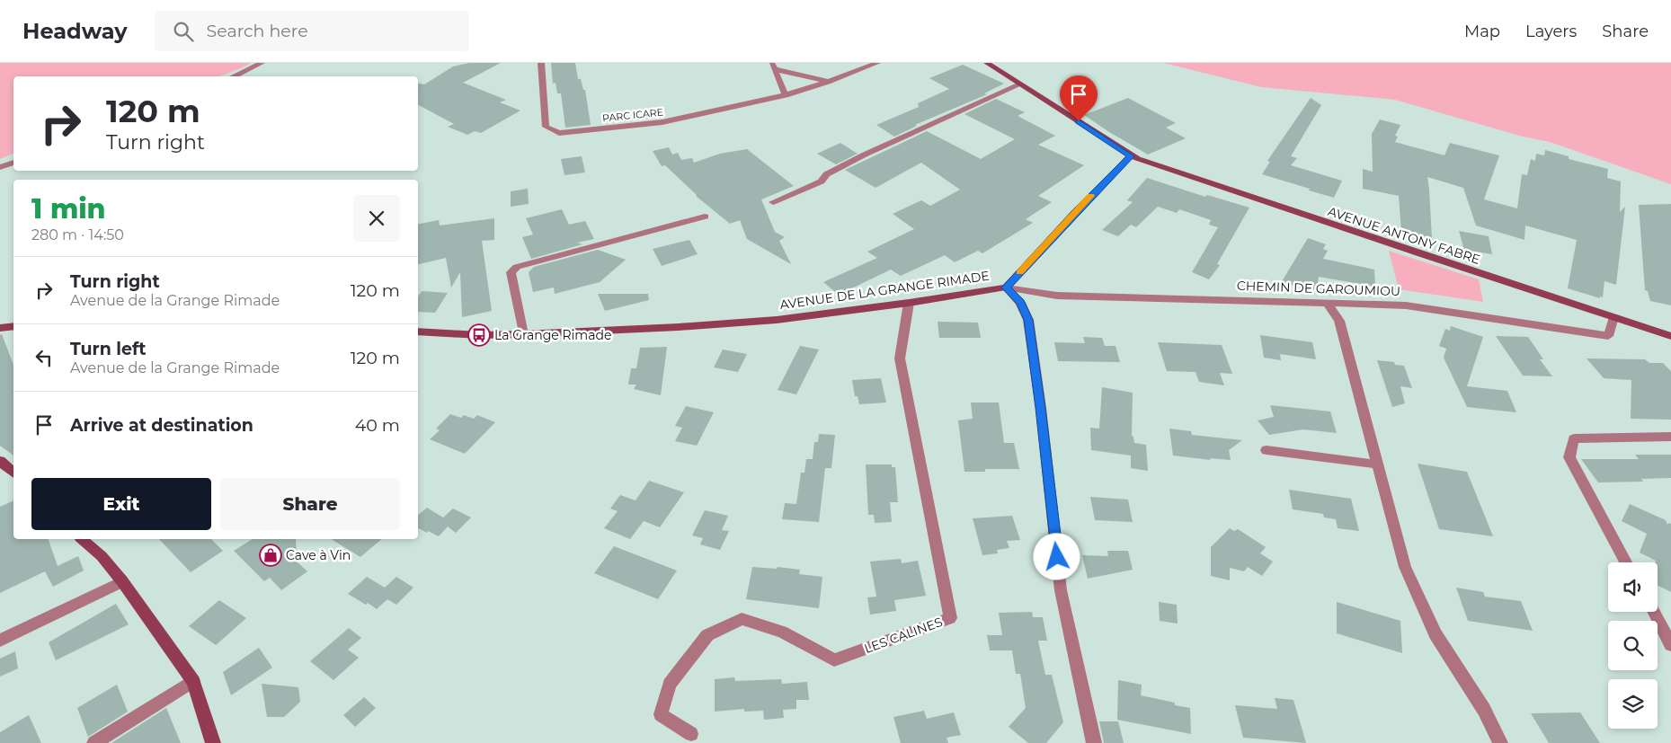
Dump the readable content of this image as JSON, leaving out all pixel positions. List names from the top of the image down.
{
  "streets": {
    "street": [
      "PARC ICARE",
      "AVENUE ANTONY FABRE",
      "CHEMIN DE GAROUMIOU",
      "AVENUE DE LA GRANGE RIMADE",
      "LES CALINES"
    ]
  },
  "crossings": [
    ["AVENUE ANTONY FABRE", "CHEMIN DE GAROUMIOU"],
    ["AVENUE ANTONY FABRE", "AVENUE DE LA GRANGE RIMADE"],
    ["CHEMIN DE GAROUMIOU", "AVENUE DE LA GRANGE RIMADE"],
    ["AVENUE DE LA GRANGE RIMADE", "LES CALINES"]
  ],
  "places": {
    "bus stop": ["La Grange Rimade"],
    "shop": ["Cave à Vin"]
  },
  "page": {
    "header": "Headway",
    "search": "Search here",
    "nav": ["Map", "Layers", "Share"],
    "turn": ["120 m", "Turn right"],
    "heading": ["1 min", "280 m · 14:50"],
    "list": [
      {
        "name": "Turn right",
        "note": "Avenue de la Grange Rimade",
        "value": "120 m"
      },
      {
        "name": "Turn left",
        "note": "Avenue de la Grange Rimade",
        "value": "120 m"
      },
      {
        "name": "Arrive at destination",
        "value": "40 m"
      }
    ],
    "buttons": ["Exit", "Share"]
  }
}
